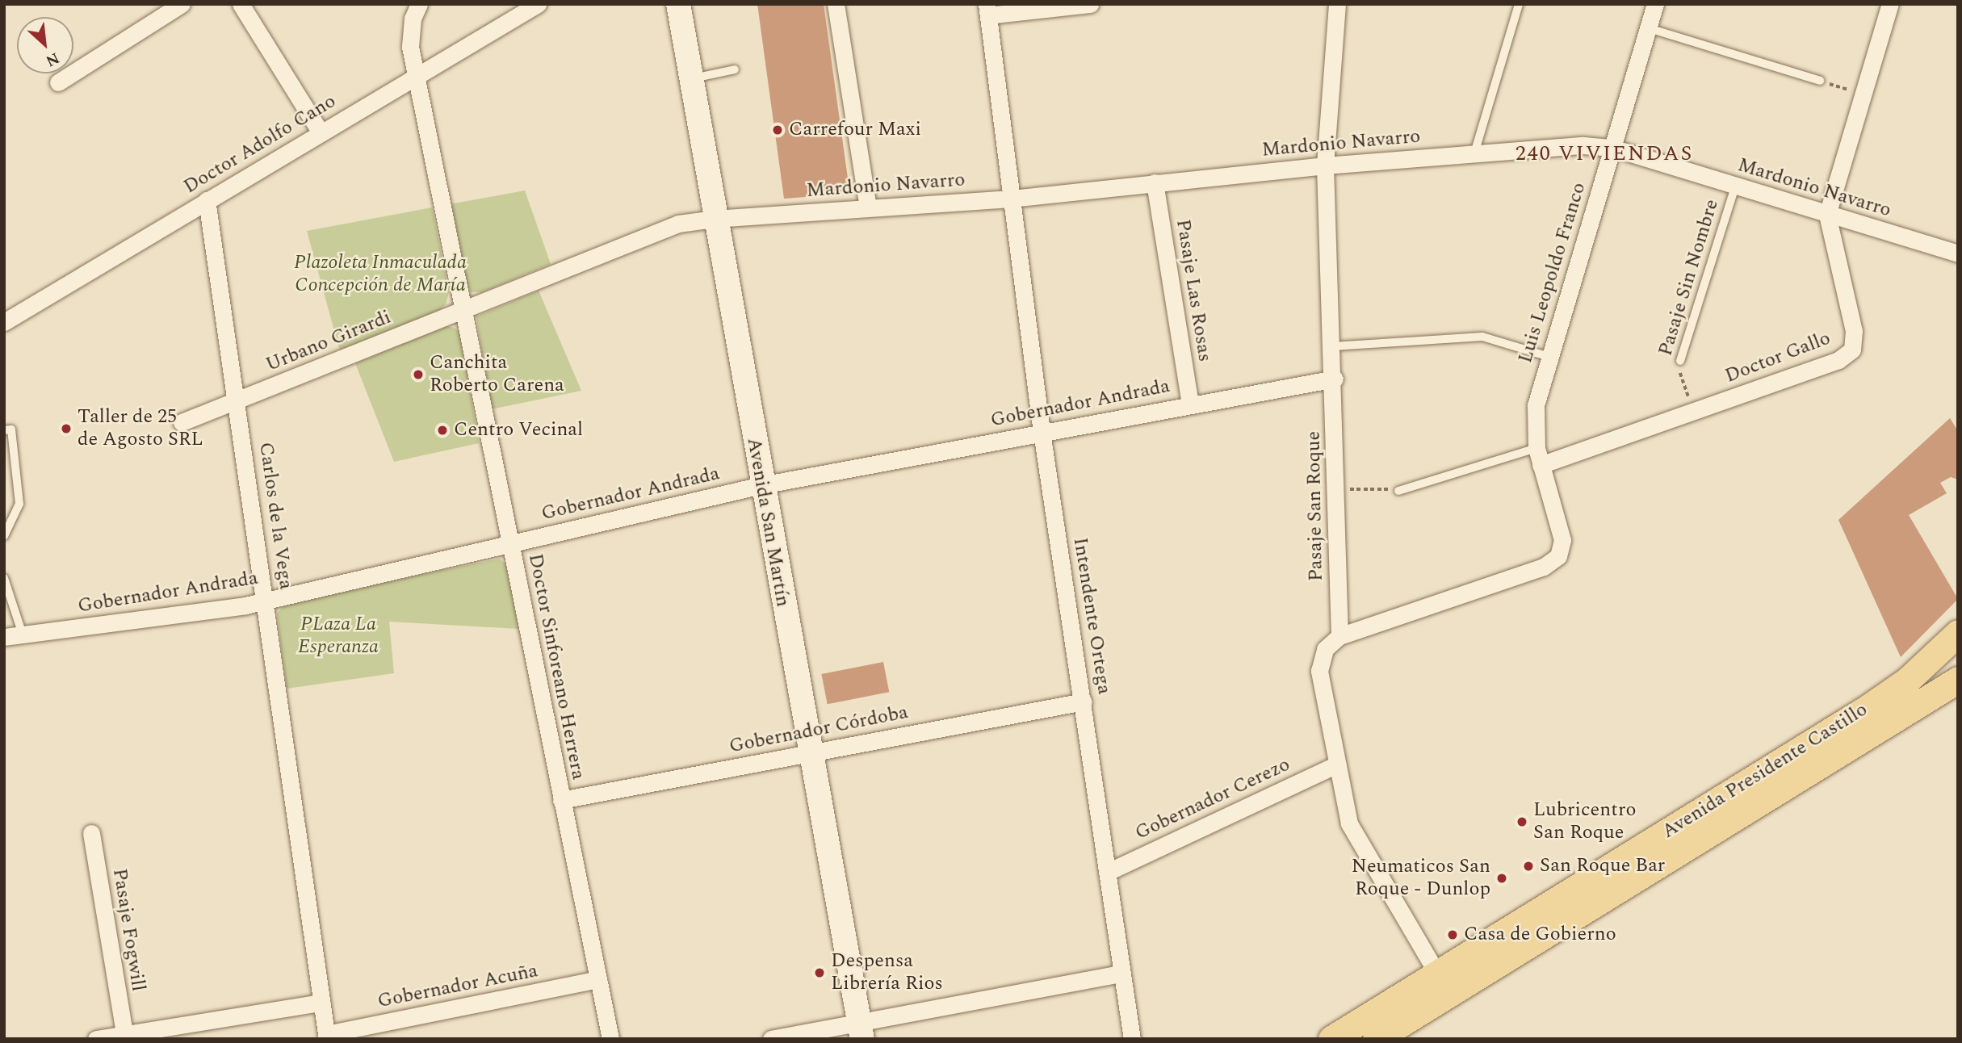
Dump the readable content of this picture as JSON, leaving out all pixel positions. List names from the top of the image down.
{
  "streets": {
    "main road": ["Avenida San Martín", "Avenida Presidente Castillo"],
    "street": [
      "Mardonio Navarro",
      "Doctor Adolfo Cano",
      "Luis Leopoldo Franco",
      "Pasaje Las Rosas",
      "Urbano Girardi",
      "Doctor Gallo",
      "Gobernador Andrada",
      "Pasaje San Roque",
      "Carlos de la Vega",
      "Intendente Ortega",
      "Doctor Sinforeano Herrera",
      "Gobernador Córdoba",
      "Gobernador Cerezo",
      "Pasaje Fogwill",
      "Gobernador Acuña"
    ],
    "lane": ["Pasaje Sin Nombre"]
  },
  "crossings": [
    ["Mardonio Navarro", "Luis Leopoldo Franco"],
    ["Mardonio Navarro", "Pasaje Sin Nombre"],
    ["Mardonio Navarro", "Pasaje Las Rosas"],
    ["Mardonio Navarro", "Urbano Girardi"],
    ["Mardonio Navarro", "Doctor Gallo"],
    ["Mardonio Navarro", "Pasaje San Roque"],
    ["Mardonio Navarro", "Avenida San Martín"],
    ["Mardonio Navarro", "Intendente Ortega"],
    ["Doctor Adolfo Cano", "Carlos de la Vega"],
    ["Doctor Adolfo Cano", "Doctor Sinforeano Herrera"],
    ["Luis Leopoldo Franco", "Doctor Gallo"],
    ["Luis Leopoldo Franco", "Pasaje San Roque"],
    ["Pasaje Sin Nombre", "Doctor Gallo"],
    ["Pasaje Las Rosas", "Gobernador Andrada"],
    ["Urbano Girardi", "Carlos de la Vega"],
    ["Urbano Girardi", "Avenida San Martín"],
    ["Urbano Girardi", "Doctor Sinforeano Herrera"],
    ["Gobernador Andrada", "Pasaje San Roque"],
    ["Gobernador Andrada", "Carlos de la Vega"],
    ["Gobernador Andrada", "Avenida San Martín"],
    ["Gobernador Andrada", "Intendente Ortega"],
    ["Gobernador Andrada", "Doctor Sinforeano Herrera"],
    ["Carlos de la Vega", "Gobernador Acuña"],
    ["Avenida San Martín", "Gobernador Córdoba"],
    ["Intendente Ortega", "Gobernador Córdoba"],
    ["Intendente Ortega", "Gobernador Cerezo"],
    ["Doctor Sinforeano Herrera", "Gobernador Córdoba"],
    ["Doctor Sinforeano Herrera", "Gobernador Acuña"]
  ],
  "districts": ["240 VIVIENDAS"],
  "parks": ["Plazoleta Inmaculada Concepción de María", "PLaza La Esperanza"],
  "places": [
    "Carrefour Maxi",
    "Canchita Roberto Carena",
    "Taller de 25 de Agosto SRL",
    "Centro Vecinal",
    "Lubricentro San Roque",
    "San Roque Bar",
    "Neumaticos San Roque - Dunlop",
    "Casa de Gobierno",
    "Despensa Librería Rios"
  ],
  "north": "bottom right"
}
